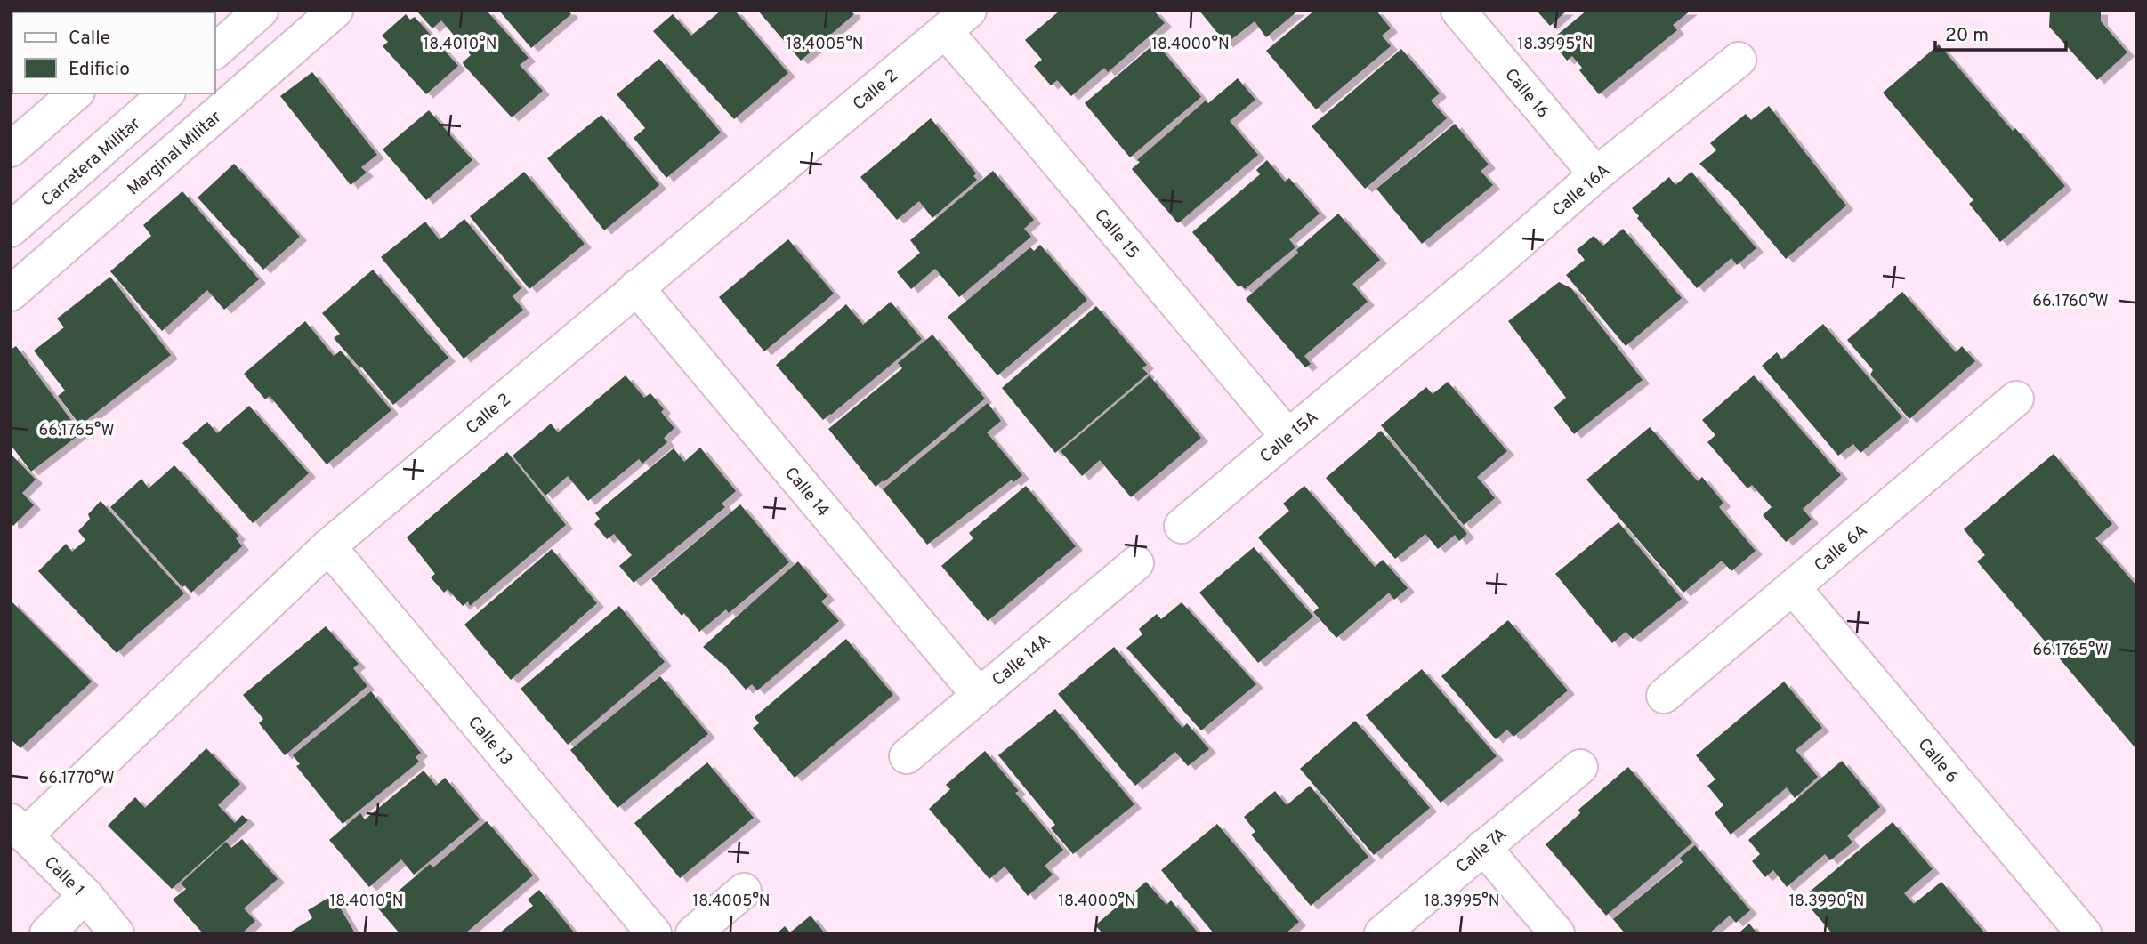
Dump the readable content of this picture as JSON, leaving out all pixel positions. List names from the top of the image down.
{
  "streets": {
    "street": [
      "Calle 2",
      "Calle 16",
      "Marginal Militar",
      "Carretera Militar",
      "Calle 16A",
      "Calle 15",
      "Calle 15A",
      "Calle 14",
      "Calle 6A",
      "Calle 14A",
      "Calle 13",
      "Calle 6",
      "Calle 7A",
      "Calle 1"
    ]
  },
  "crossings": [
    ["Calle 2", "Calle 15"],
    ["Calle 2", "Calle 14"],
    ["Calle 2", "Calle 13"],
    ["Calle 2", "Calle 1"],
    ["Calle 16", "Calle 16A"],
    ["Calle 16A", "Calle 15A"],
    ["Calle 15", "Calle 15A"],
    ["Calle 14", "Calle 14A"],
    ["Calle 6A", "Calle 6"]
  ],
  "legend": ["Calle", "Edificio"],
  "scale_bar": "20 m",
  "coordinates": [
    "18.4010°N",
    "18.4005°N",
    "18.4000°N",
    "18.3995°N",
    "66.1760°W",
    "66.1765°W",
    "66.1770°W",
    "18.3990°N"
  ]
}
